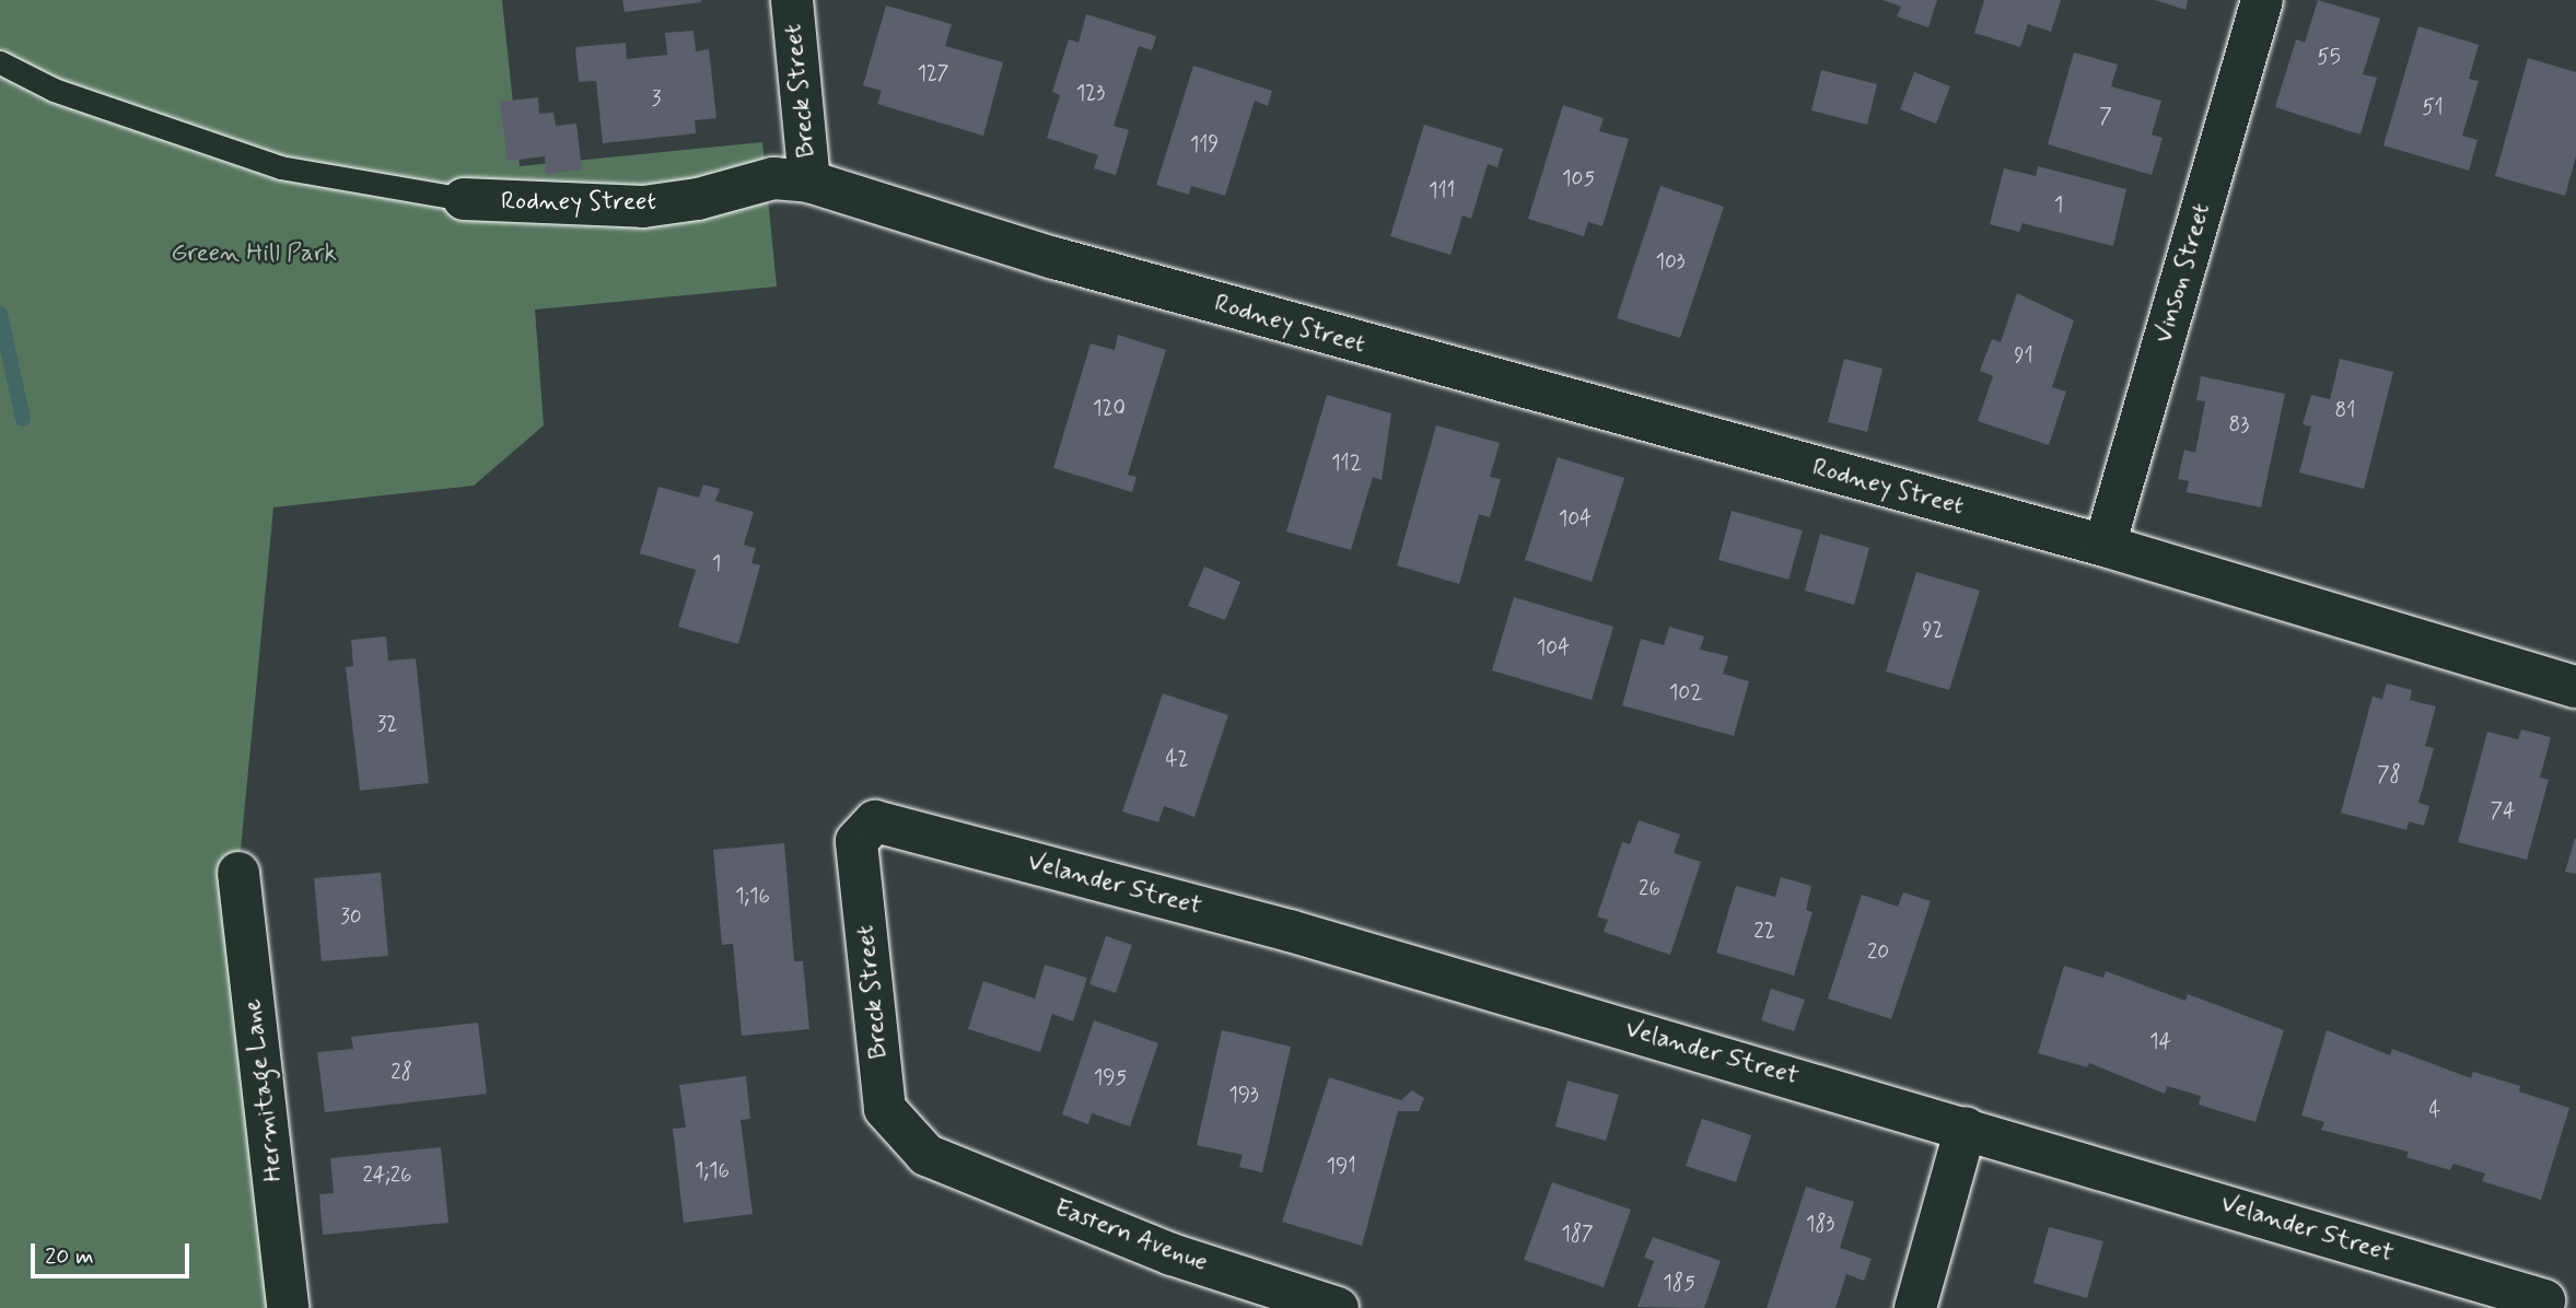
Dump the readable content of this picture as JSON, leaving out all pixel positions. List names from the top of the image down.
{
  "streets": {
    "street": [
      "Breck Street",
      "Rodney Street",
      "Vinson Street",
      "Velander Street",
      "Hermitage Lane",
      "Eastern Avenue"
    ]
  },
  "crossings": [
    ["Breck Street", "Rodney Street"],
    ["Breck Street", "Velander Street"],
    ["Breck Street", "Eastern Avenue"],
    ["Rodney Street", "Vinson Street"]
  ],
  "parks": ["Green Hill Park"],
  "house_numbers": [
    "55",
    "127",
    "123",
    "3",
    "51",
    "7",
    "119",
    "105",
    "111",
    "1",
    "103",
    "91",
    "120",
    "81",
    "83",
    "112",
    "104",
    "1",
    "92",
    "104",
    "102",
    "32",
    "42",
    "78",
    "74",
    "26",
    "1;16",
    "30",
    "22",
    "20",
    "14",
    "28",
    "195",
    "193",
    "4",
    "191",
    "1;16",
    "24;26",
    "183",
    "187",
    "185"
  ],
  "scale_bar": "20 m"
}
